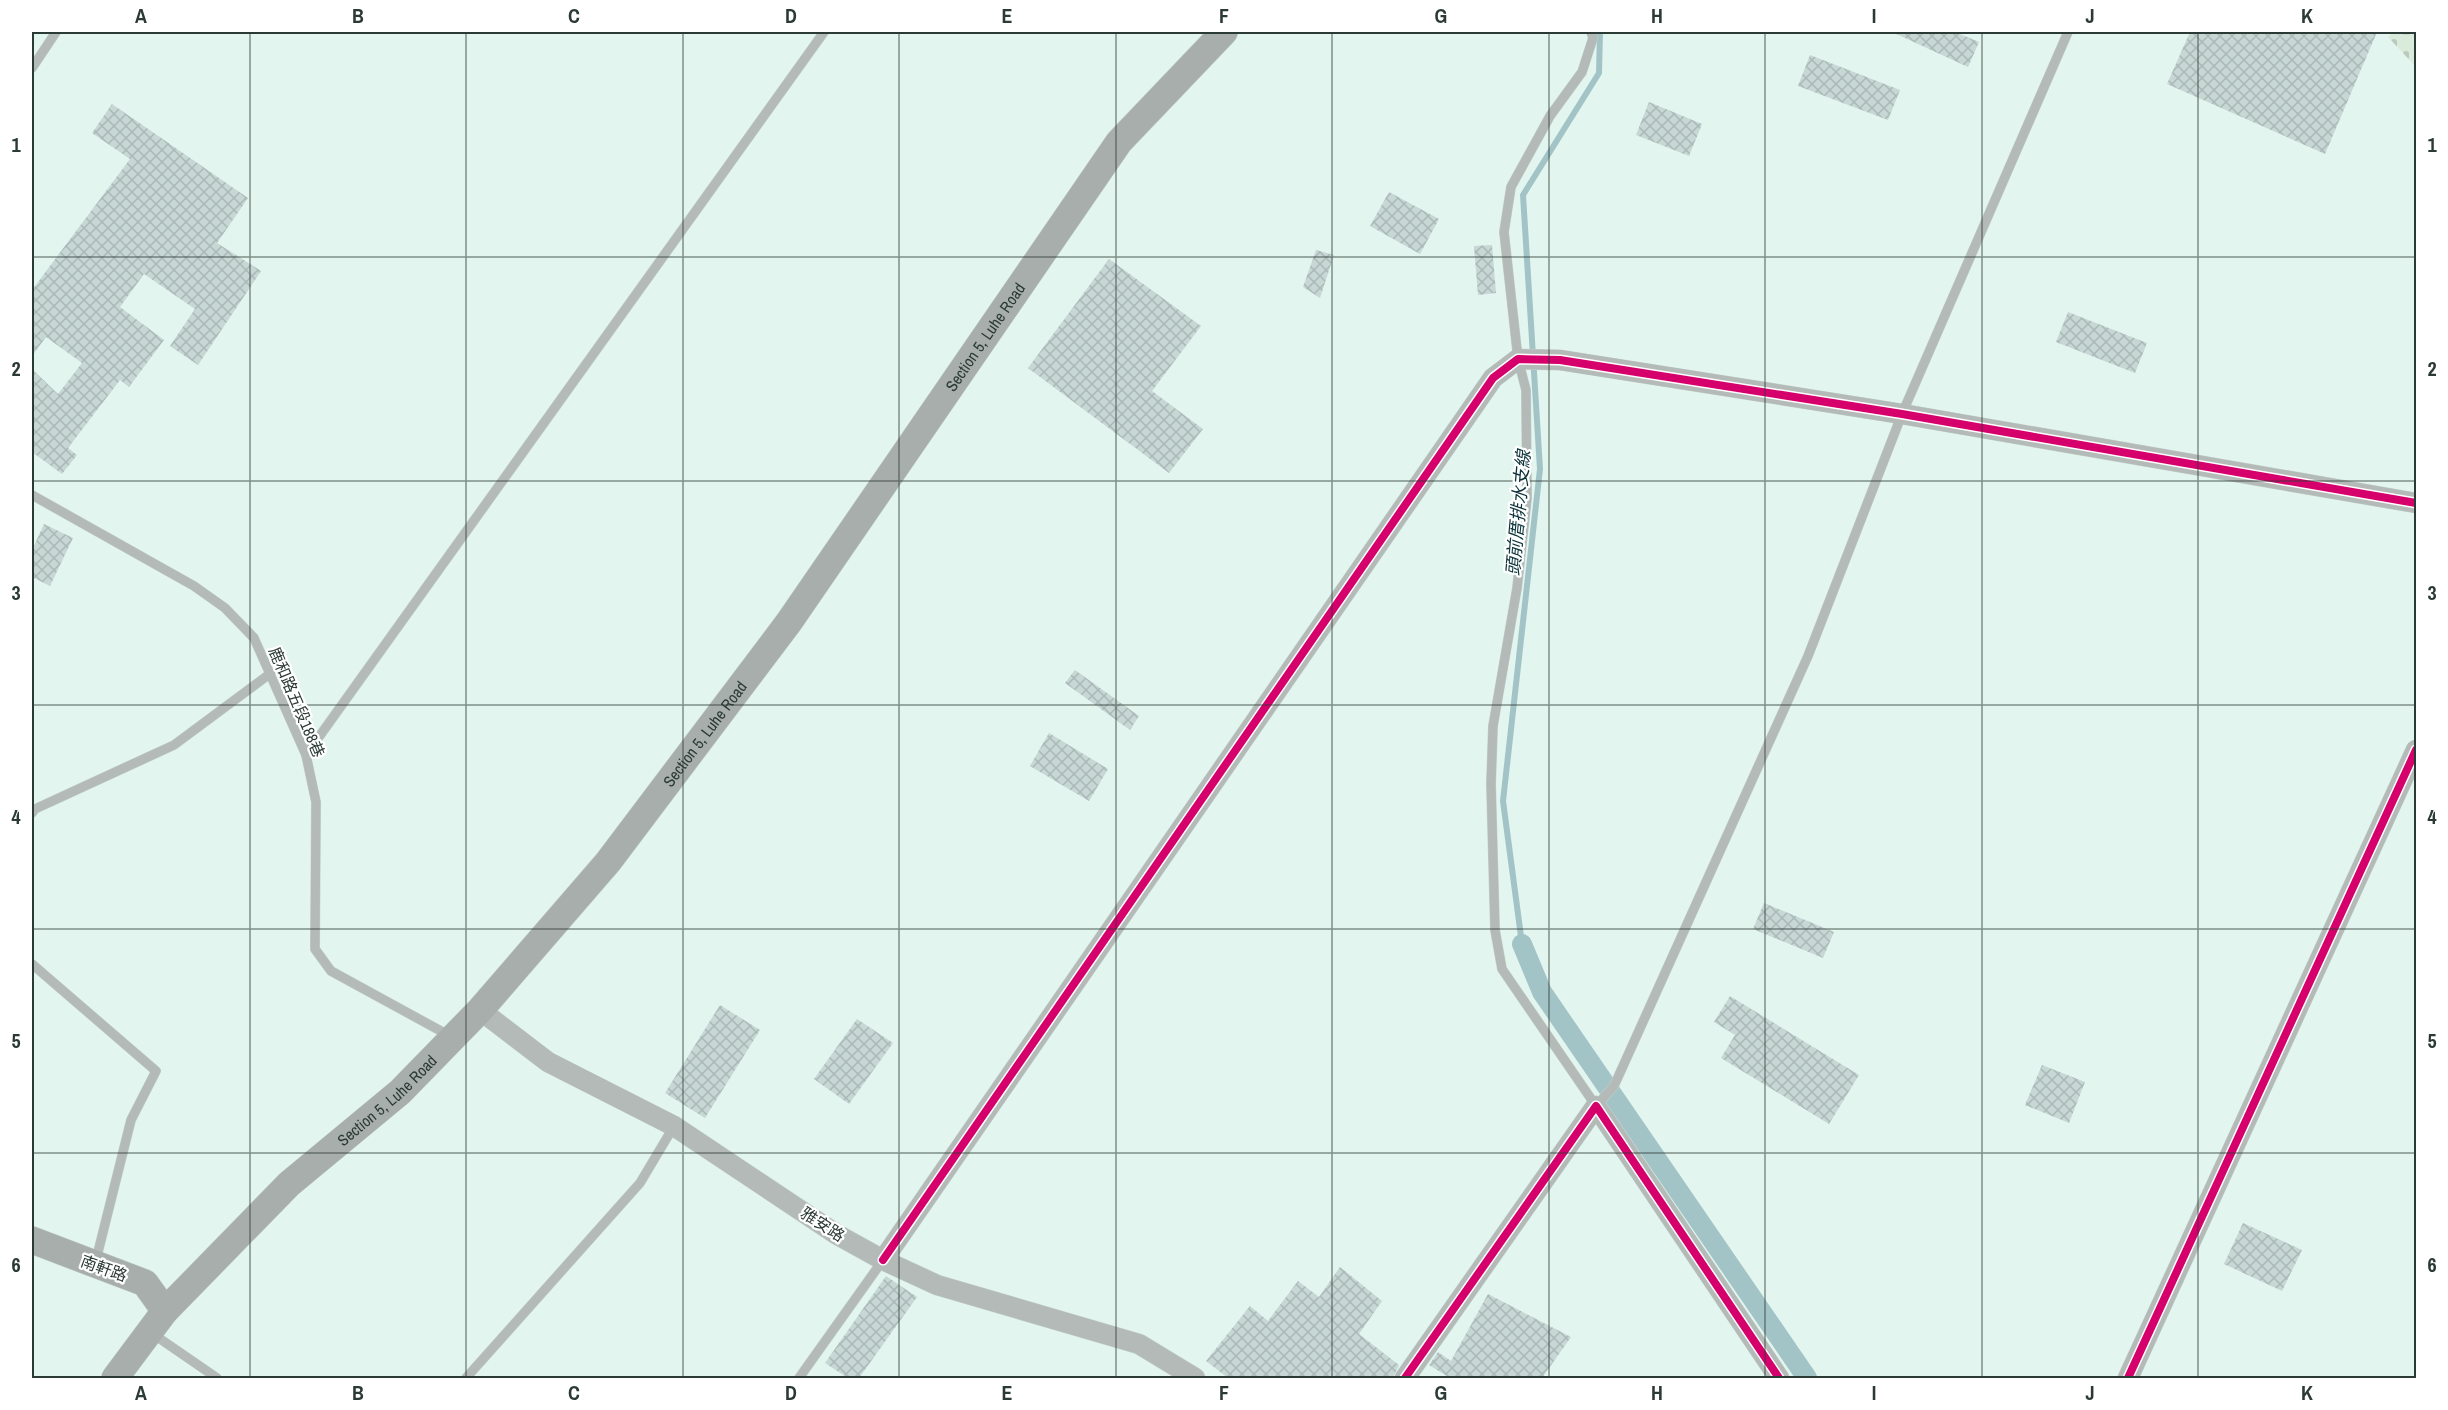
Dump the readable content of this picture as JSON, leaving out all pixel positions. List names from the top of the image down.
{
  "streets": {
    "main road": ["Section 5, Luhe Road", "南軒路"],
    "street": ["雅安路"],
    "lane": ["鹿和路五段188巷"]
  },
  "crossings": [
    ["Section 5, Luhe Road", "鹿和路五段188巷"],
    ["Section 5, Luhe Road", "雅安路"],
    ["Section 5, Luhe Road", "南軒路"]
  ],
  "water": ["頭前厝排水支線"],
  "grid": {
    "columns": [
      "A",
      "B",
      "C",
      "D",
      "E",
      "F",
      "G",
      "H",
      "I",
      "J",
      "K"
    ],
    "rows": [
      "1",
      "2",
      "3",
      "4",
      "5",
      "6"
    ]
  }
}
